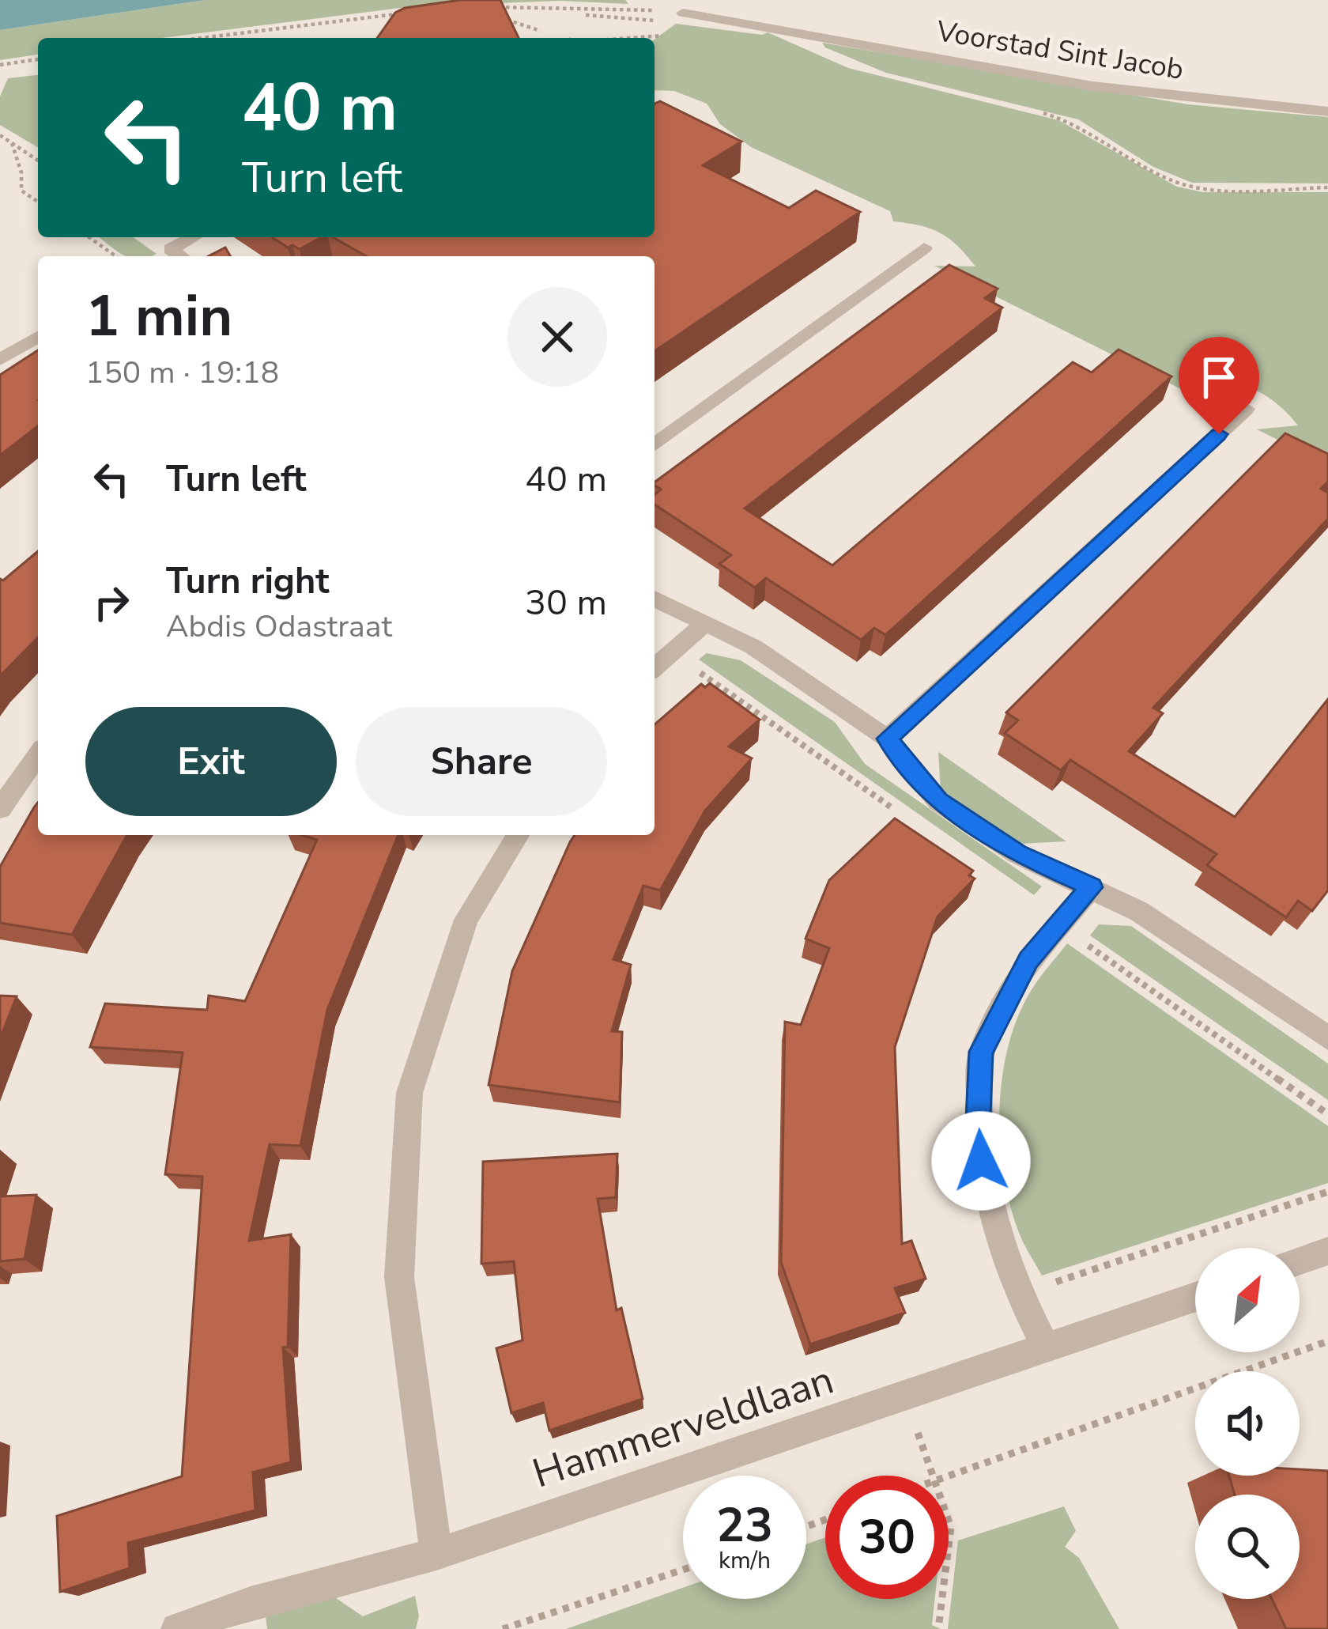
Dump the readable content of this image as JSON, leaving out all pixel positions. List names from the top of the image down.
{
  "streets": {
    "street": ["Voorstad Sint Jacob", "Hammerveldlaan"]
  },
  "north": "top right",
  "page": {
    "turn": ["40 m", "Turn left"],
    "heading": ["1 min", "150 m · 19:18"],
    "list": [
      {
        "name": "Turn left",
        "value": "40 m"
      },
      {
        "name": "Turn right",
        "note": "Abdis Odastraat",
        "value": "30 m"
      }
    ],
    "buttons": ["Exit", "Share"],
    "speed": "23 km/h",
    "limit": "30"
  }
}
